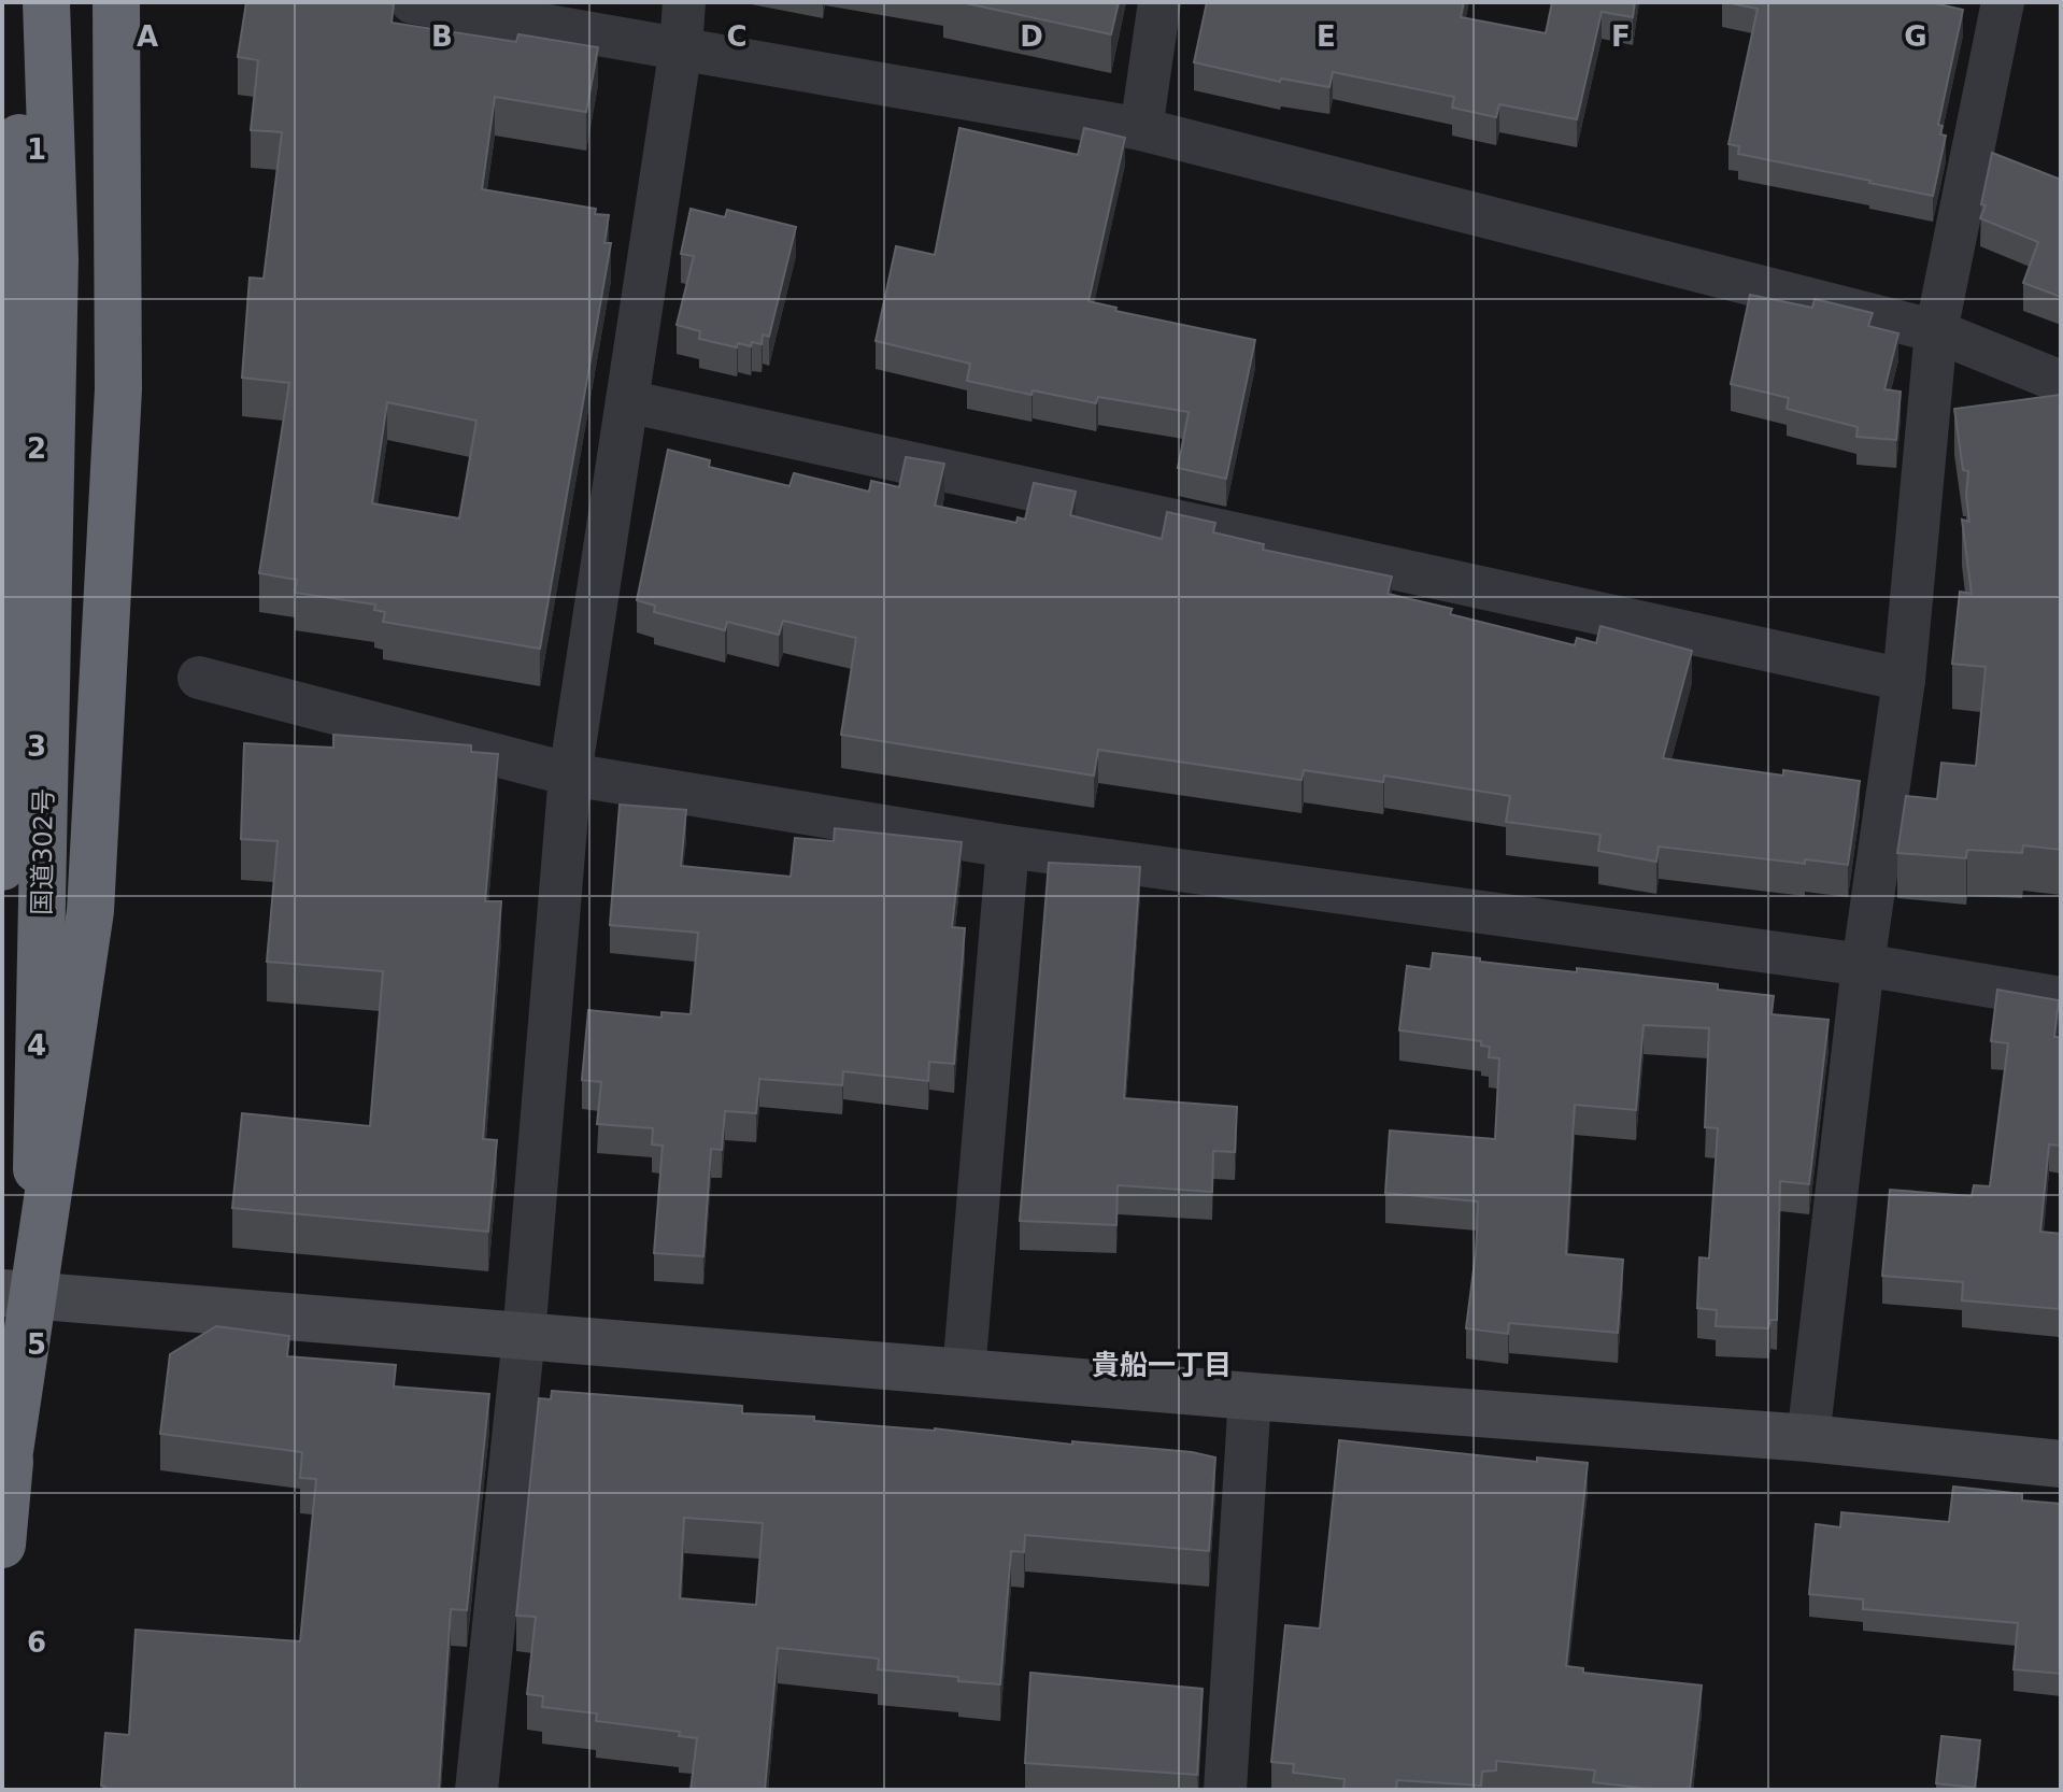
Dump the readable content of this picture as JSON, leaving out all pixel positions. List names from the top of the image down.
{
  "streets": {
    "highway": ["国道302号"]
  },
  "districts": ["貴船一丁目"],
  "grid": {
    "columns": [
      "A",
      "B",
      "C",
      "D",
      "E",
      "F",
      "G"
    ],
    "rows": [
      "1",
      "2",
      "3",
      "4",
      "5",
      "6"
    ]
  }
}
